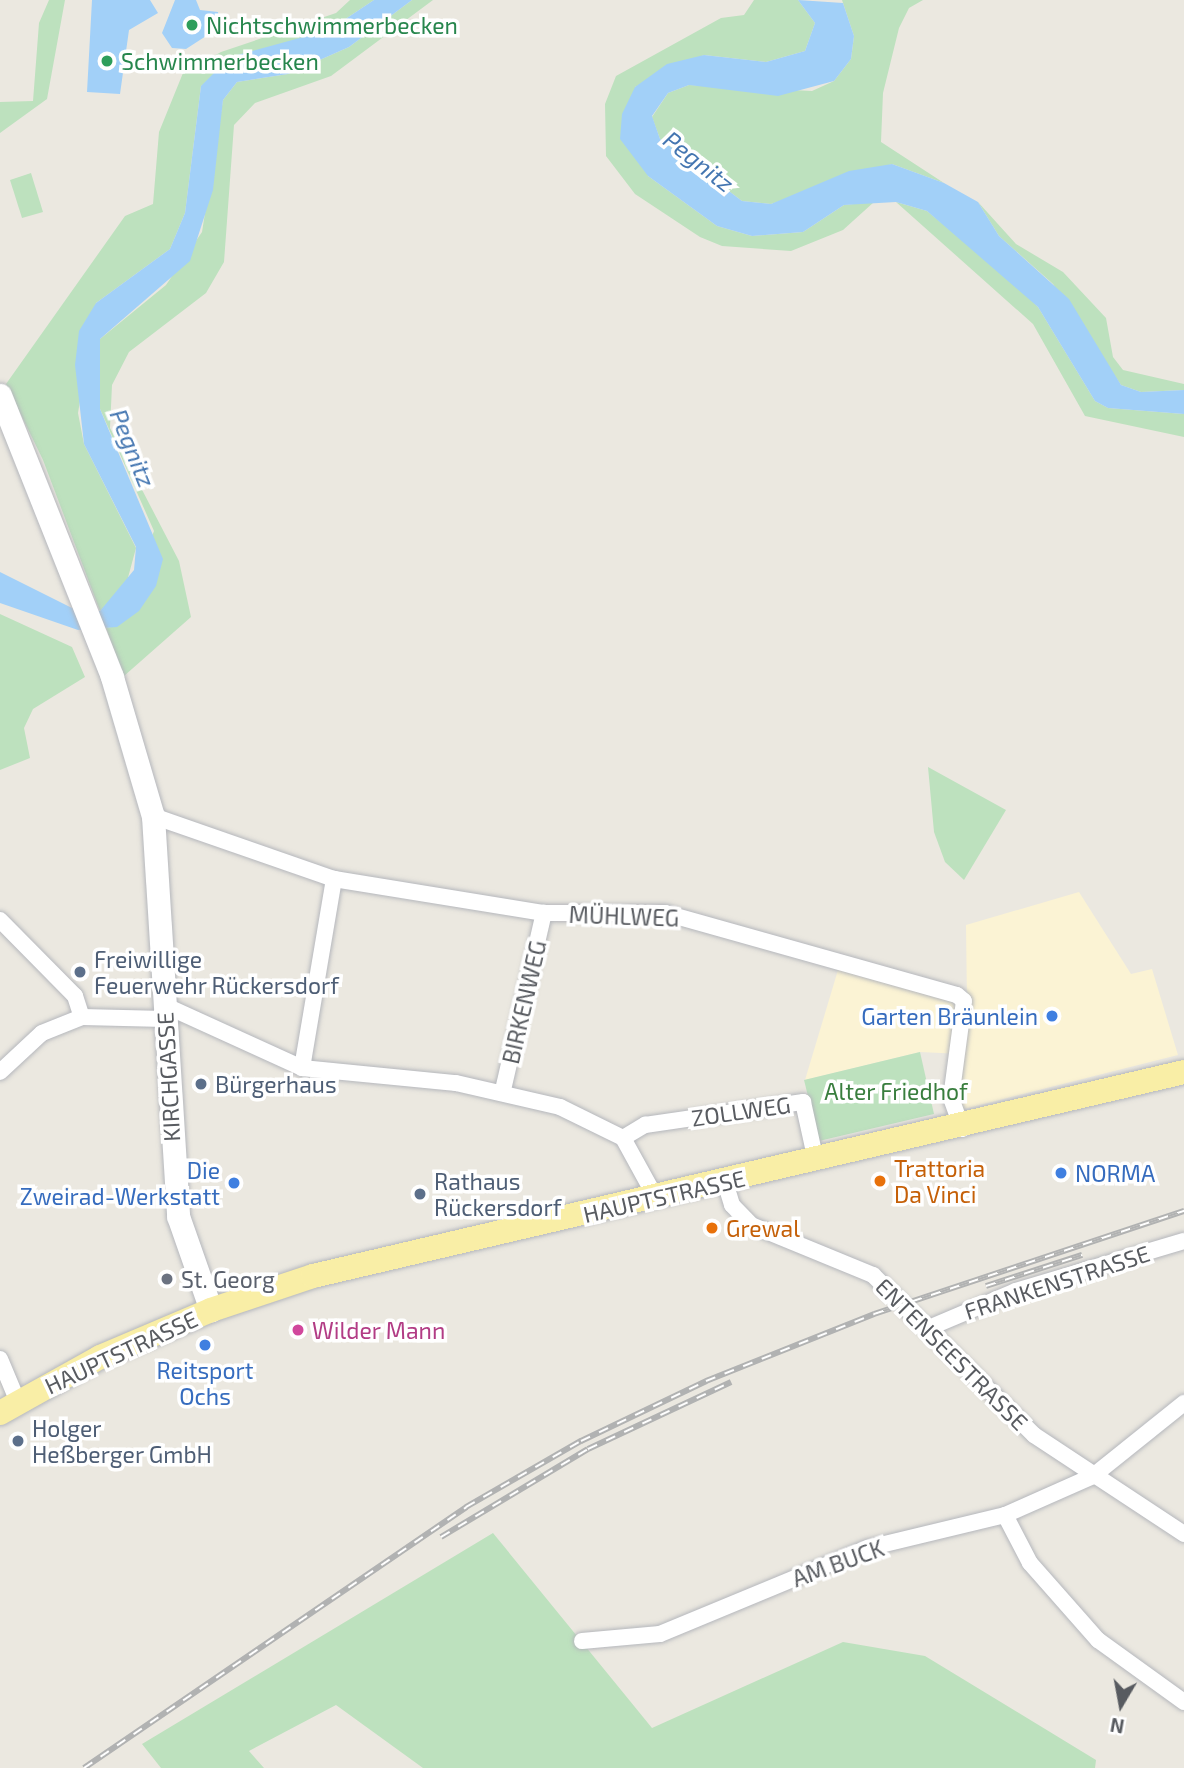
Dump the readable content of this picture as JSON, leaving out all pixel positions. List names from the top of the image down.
{
  "streets": {
    "main road": ["KIRCHGASSE", "HAUPTSTRASSE"],
    "street": [
      "MÜHLWEG",
      "BIRKENWEG",
      "ZOLLWEG",
      "FRANKENSTRASSE",
      "ENTENSEESTRASSE",
      "AM BUCK"
    ]
  },
  "crossings": [
    ["MÜHLWEG", "BIRKENWEG"],
    ["MÜHLWEG", "KIRCHGASSE"],
    ["MÜHLWEG", "HAUPTSTRASSE"],
    ["KIRCHGASSE", "HAUPTSTRASSE"],
    ["ZOLLWEG", "HAUPTSTRASSE"],
    ["HAUPTSTRASSE", "ENTENSEESTRASSE"],
    ["FRANKENSTRASSE", "ENTENSEESTRASSE"],
    ["ENTENSEESTRASSE", "AM BUCK"]
  ],
  "water": ["Pegnitz"],
  "parks": ["Alter Friedhof"],
  "places": [
    "Nichtschwimmerbecken",
    "Schwimmerbecken",
    "Freiwillige Feuerwehr Rückersdorf",
    "Garten Bräunlein",
    "Bürgerhaus",
    "NORMA",
    "Trattoria Da Vinci",
    "Die Zweirad-Werkstatt",
    "Rathaus Rückersdorf",
    "Grewal",
    "St. Georg",
    "Wilder Mann",
    "Reitsport Ochs",
    "Holger Heßberger GmbH"
  ],
  "north": "bottom"
}
